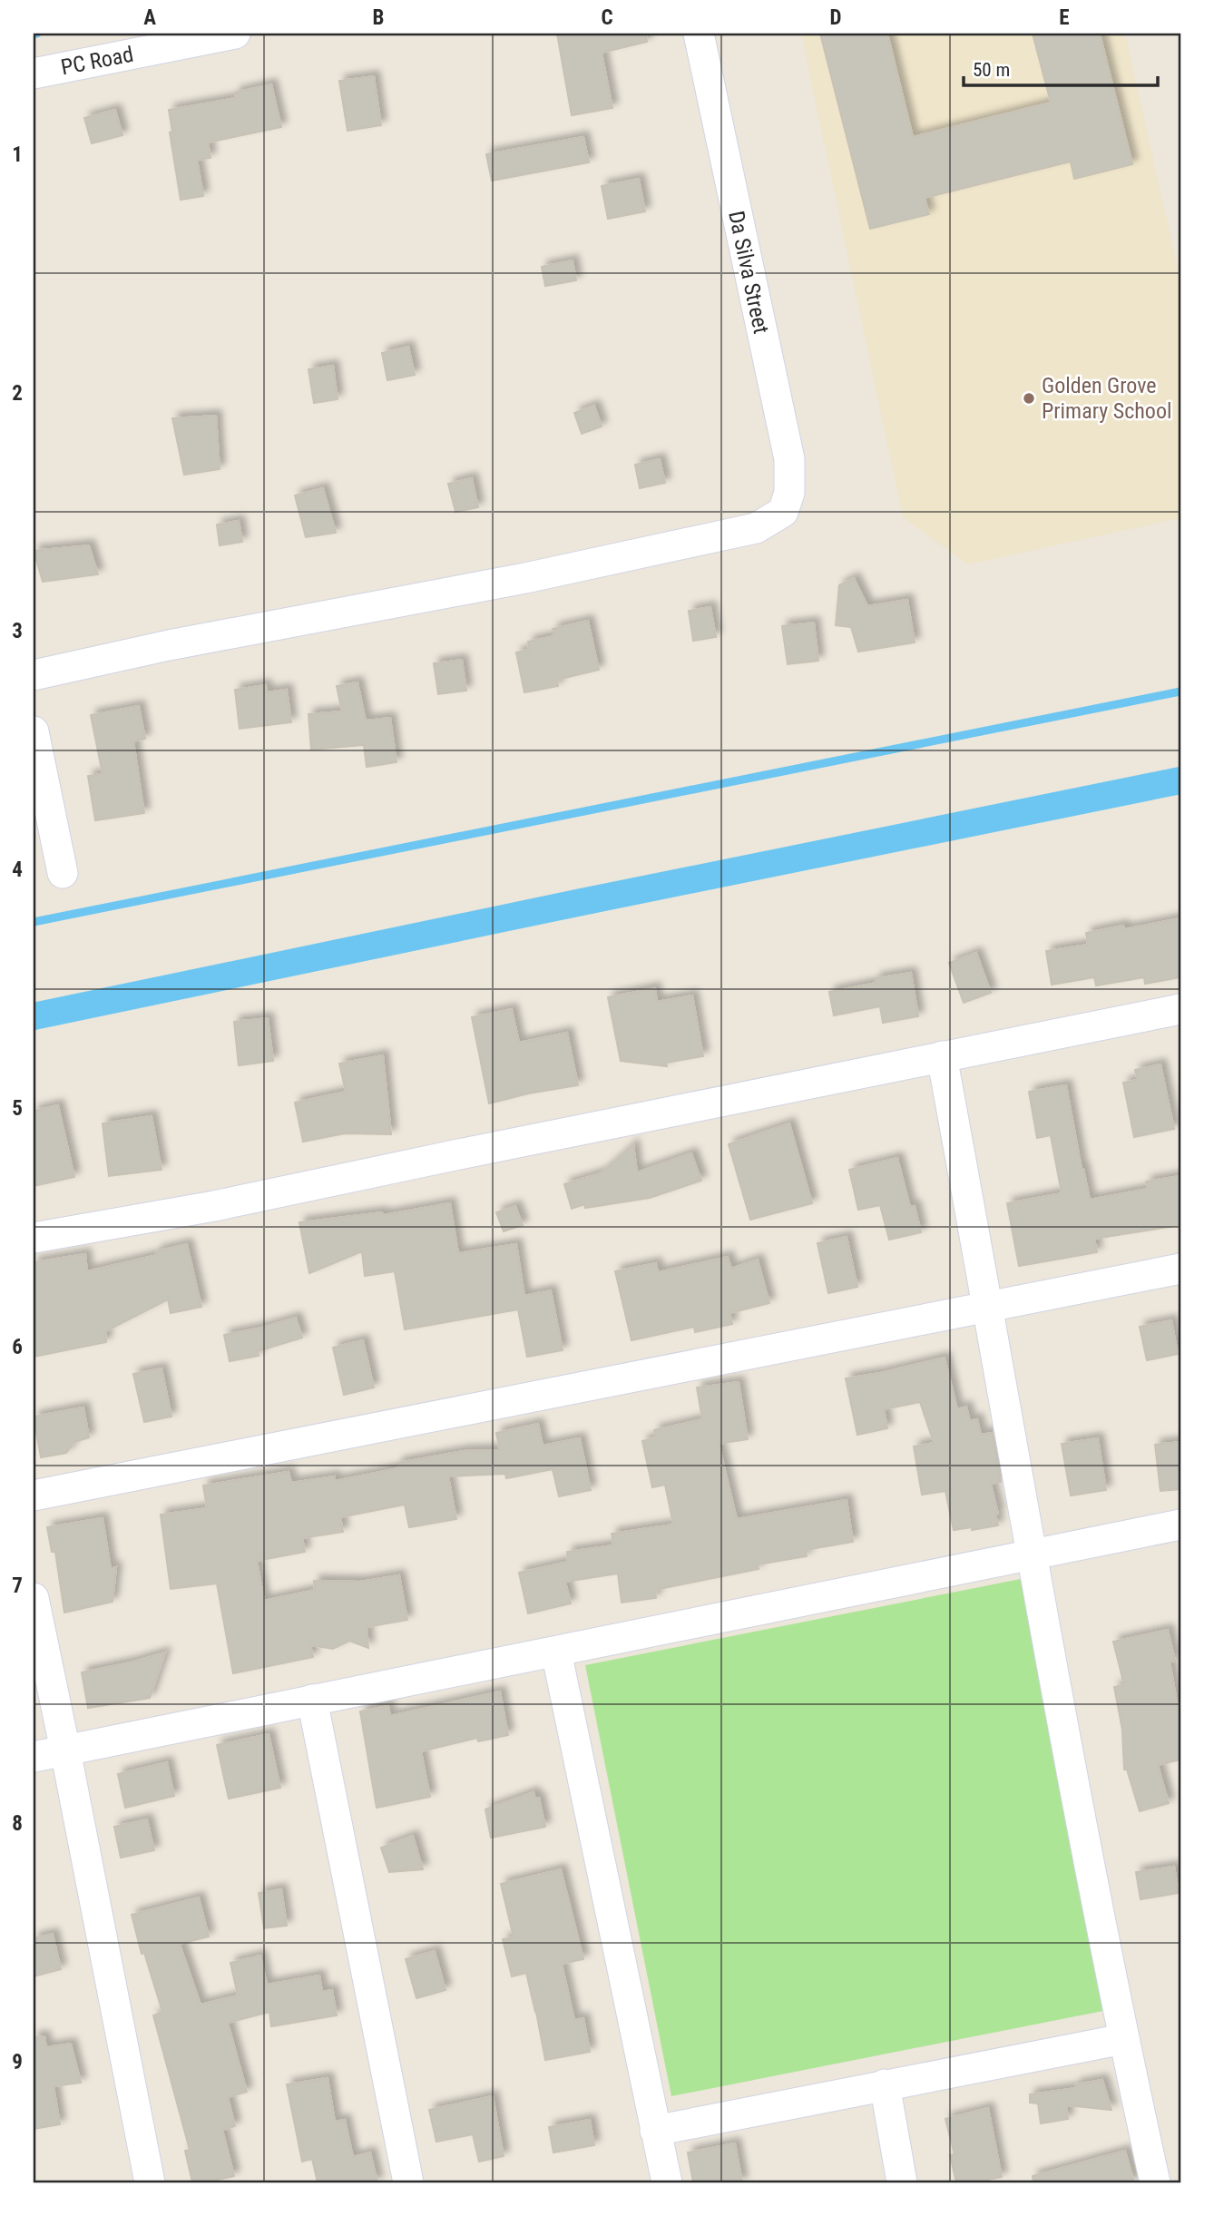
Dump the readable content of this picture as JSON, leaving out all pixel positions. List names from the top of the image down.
{
  "streets": {
    "street": ["PC Road", "Da Silva Street"]
  },
  "places": ["Golden Grove Primary School"],
  "scale_bar": "50 m",
  "grid": {
    "columns": [
      "A",
      "B",
      "C",
      "D",
      "E"
    ],
    "rows": [
      "1",
      "2",
      "3",
      "4",
      "5",
      "6",
      "7",
      "8",
      "9"
    ]
  }
}
